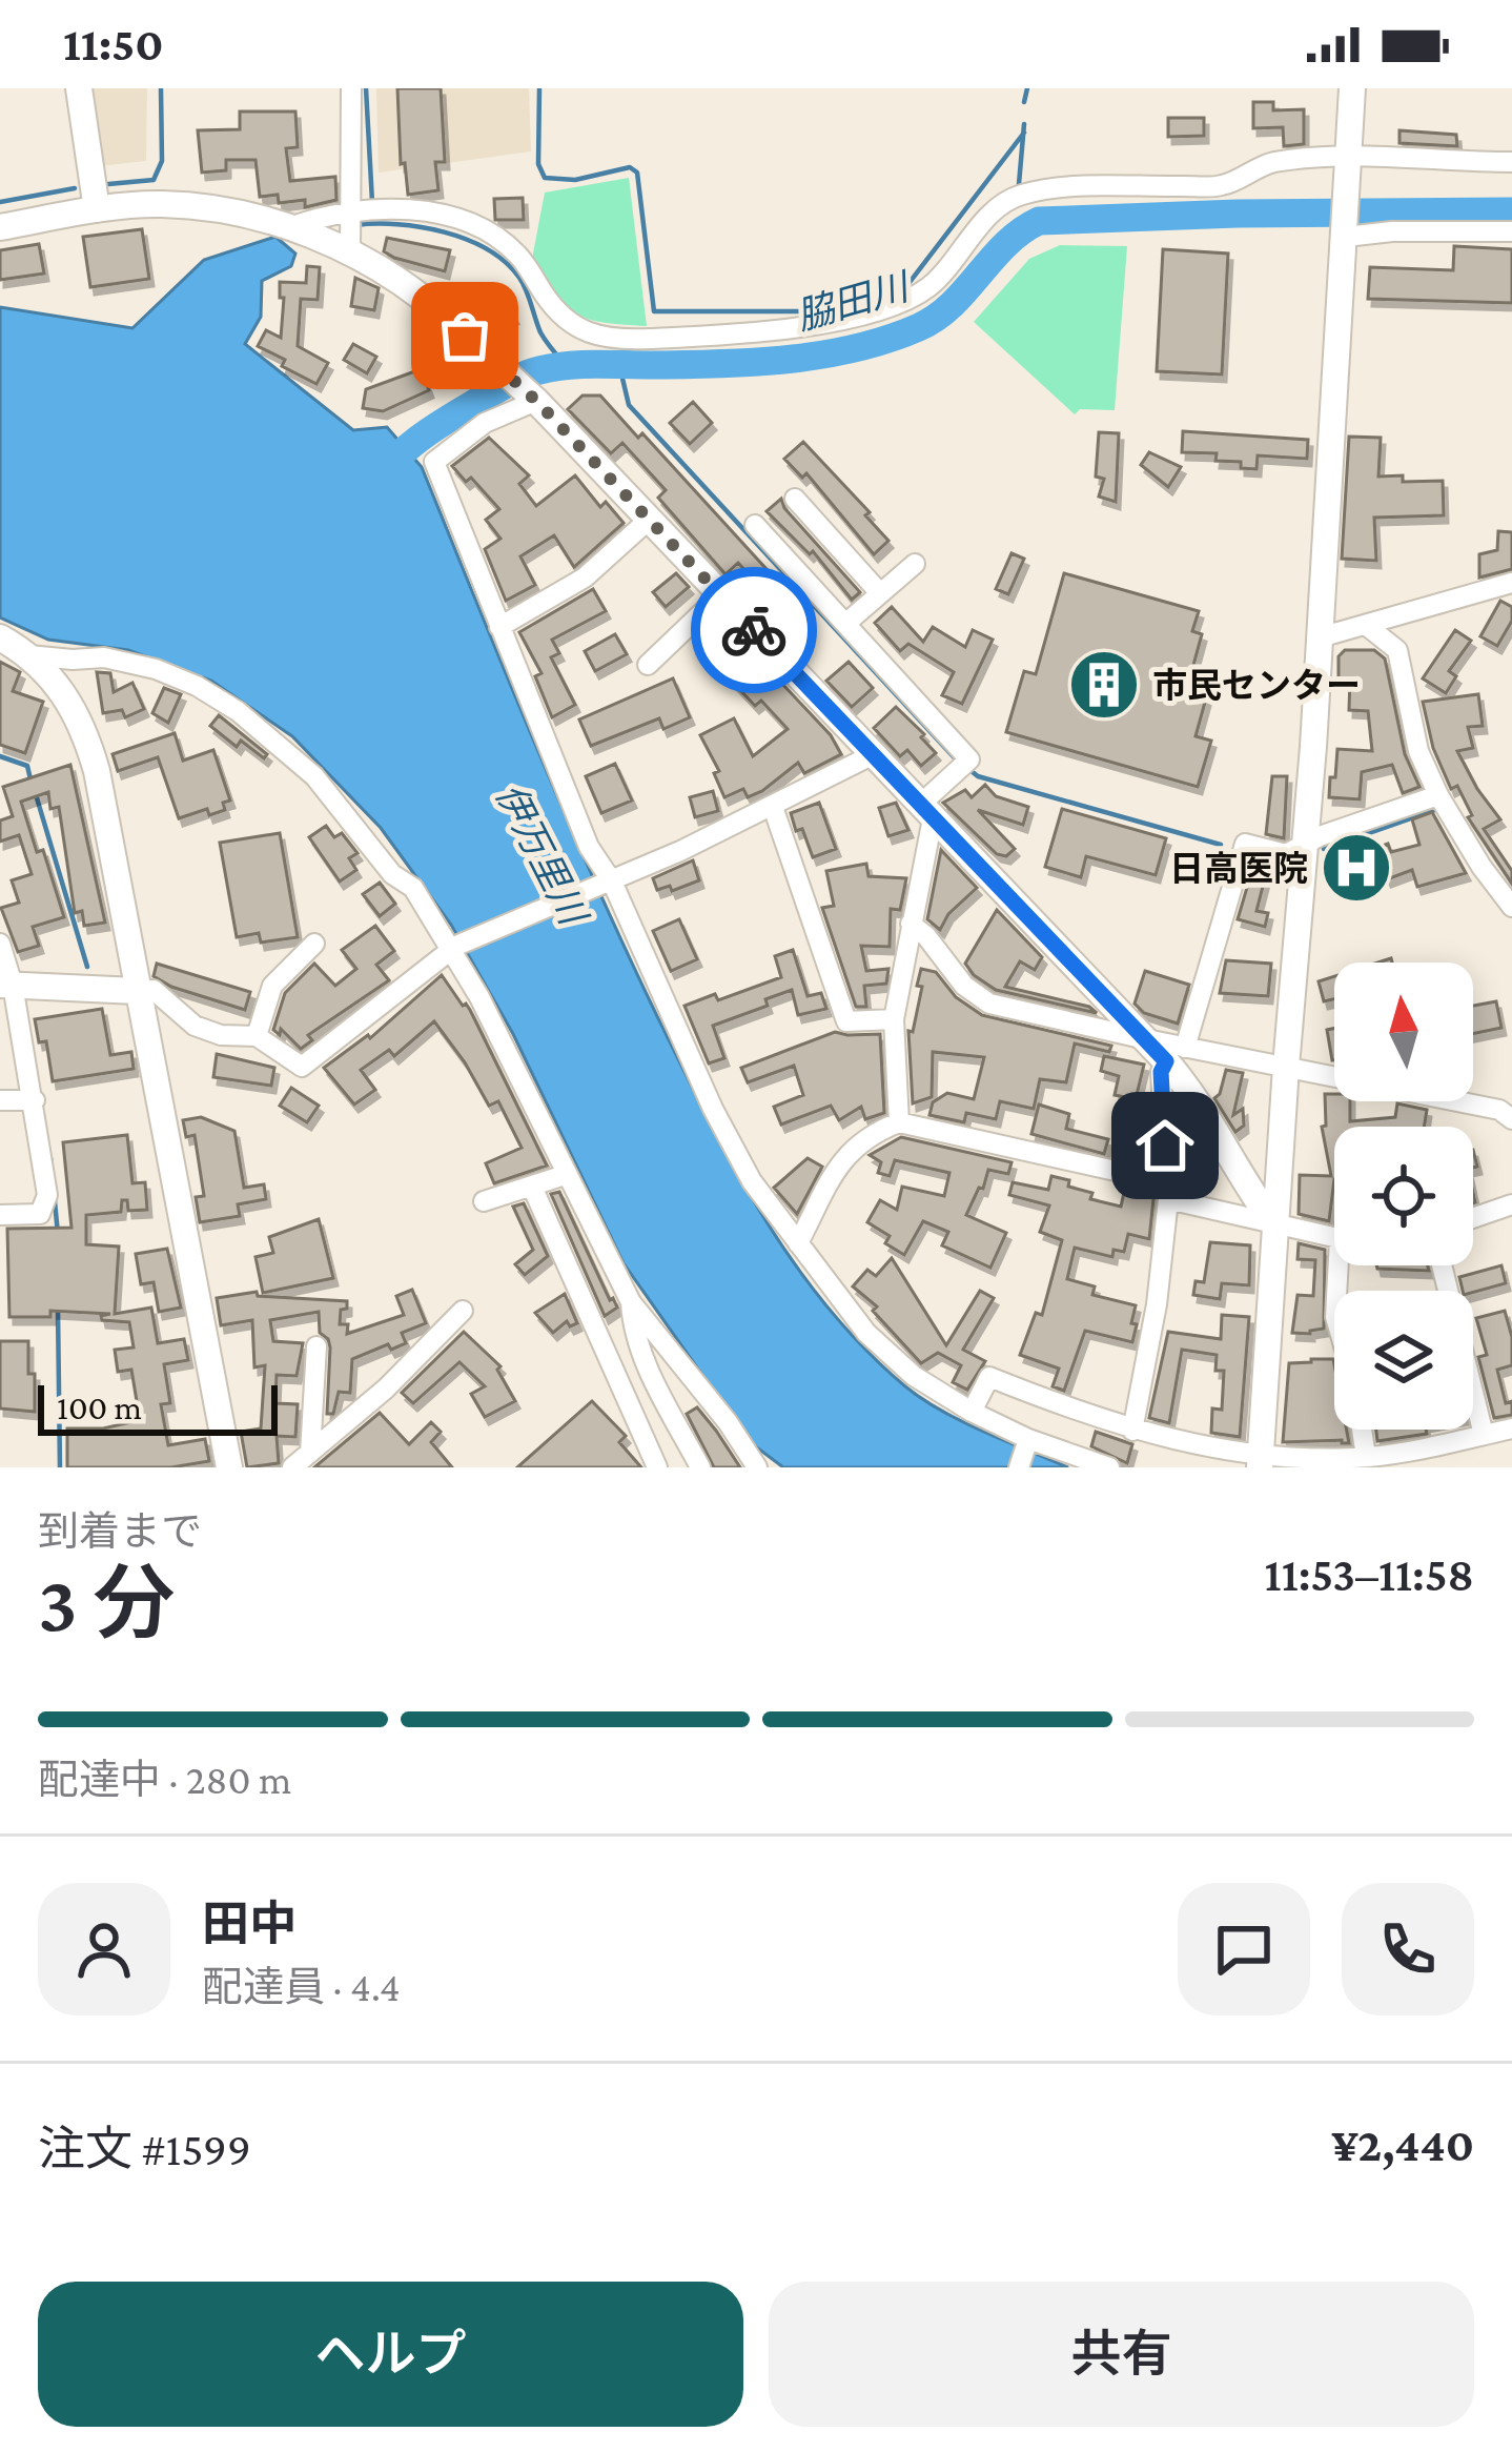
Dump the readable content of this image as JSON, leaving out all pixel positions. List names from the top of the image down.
{
  "water": ["脇田川", "伊万里川"],
  "places": {
    "building": ["市民センター"],
    "hospital": ["日高医院"]
  },
  "scale_bar": "100 m",
  "north": "top",
  "page": {
    "status": "11:50",
    "scale": "100 m",
    "heading": ["3 分", "到着まで", "11:53–11:58"],
    "panel": [
      "田中",
      "配達員 · 4.4",
      "注文 #1599",
      "¥2,440"
    ],
    "bar": "配達中 · 280 m",
    "buttons": ["ヘルプ", "共有"]
  }
}
